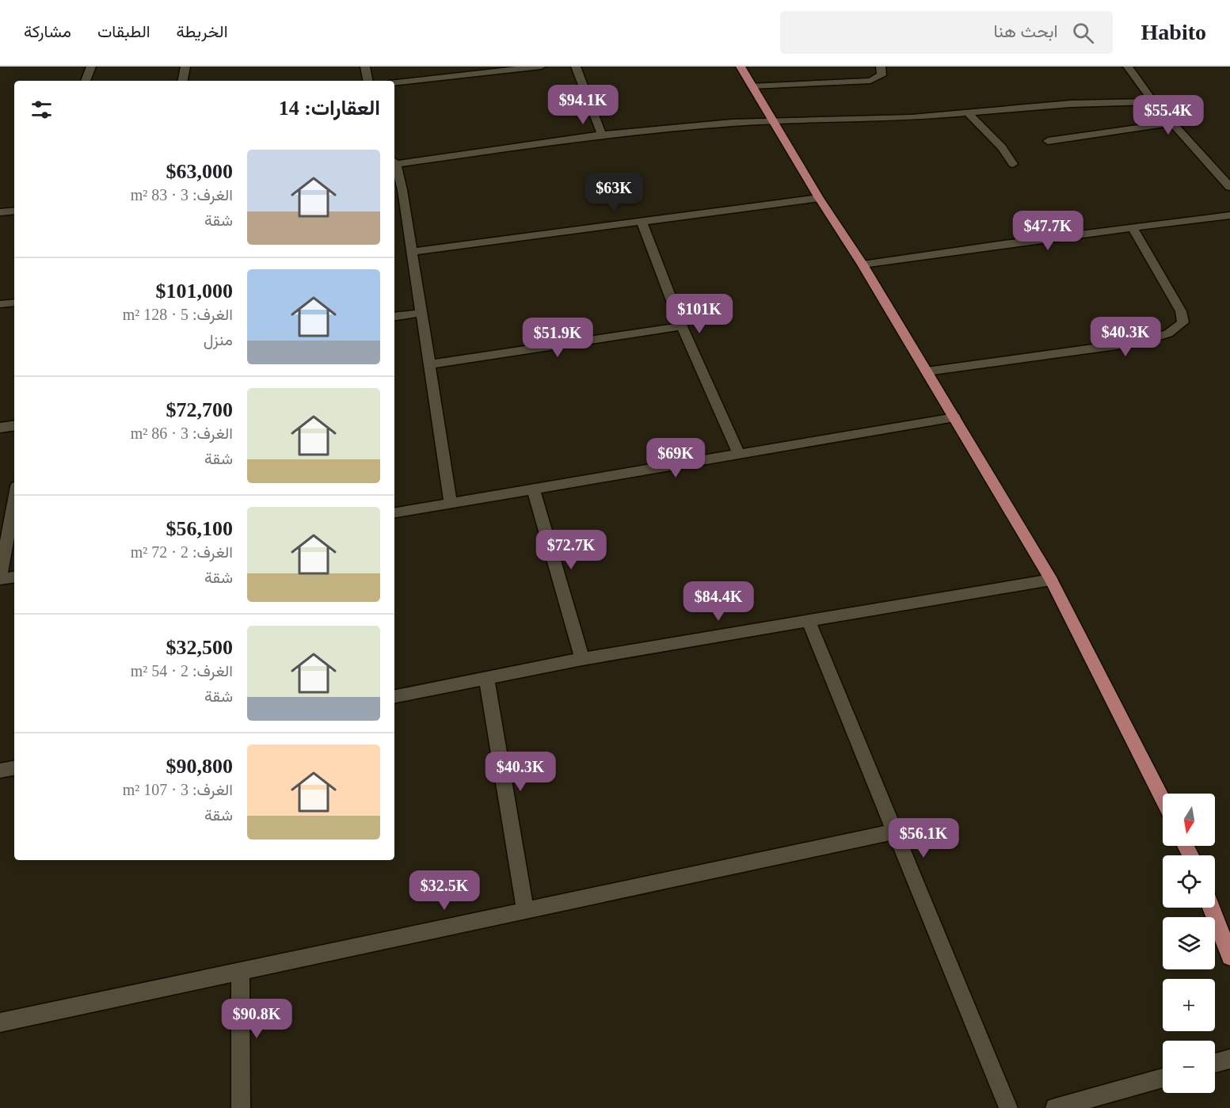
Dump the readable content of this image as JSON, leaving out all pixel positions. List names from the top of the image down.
{
  "north": "bottom",
  "page": {
    "header": "Habito",
    "search": "ابحث هنا",
    "nav": ["الخريطة", "الطبقات", "مشاركة"],
    "heading": "العقارات: 14",
    "price": [
      "$94.1K",
      "$55.4K",
      "$63K",
      "$47.7K",
      "$101K",
      "$40.3K",
      "$51.9K",
      "$69K",
      "$72.7K",
      "$84.4K",
      "$40.3K",
      "$56.1K",
      "$32.5K",
      "$90.8K"
    ],
    "list": [
      {
        "name": "$63,000",
        "note": "الغرف: 3 · 83 m² · شقة"
      },
      {
        "name": "$101,000",
        "note": "الغرف: 5 · 128 m² · منزل"
      },
      {
        "name": "$72,700",
        "note": "الغرف: 3 · 86 m² · شقة"
      },
      {
        "name": "$56,100",
        "note": "الغرف: 2 · 72 m² · شقة"
      },
      {
        "name": "$32,500",
        "note": "الغرف: 2 · 54 m² · شقة"
      },
      {
        "name": "$90,800",
        "note": "الغرف: 3 · 107 m² · شقة"
      }
    ],
    "map_buttons": ["+", "−"]
  }
}
